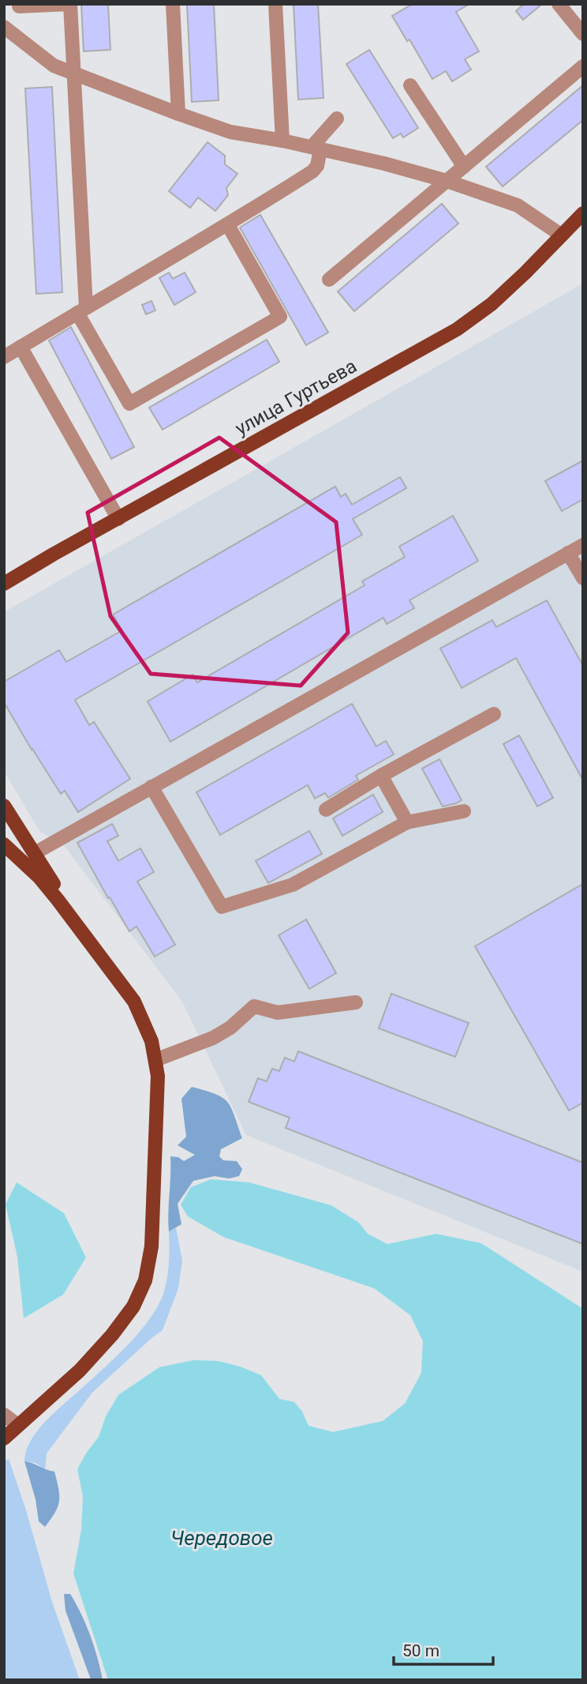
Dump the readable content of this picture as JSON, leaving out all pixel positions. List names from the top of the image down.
{
  "streets": {
    "main road": ["улица Гуртьева"]
  },
  "water": ["Чередовое"],
  "scale_bar": "50 m"
}
